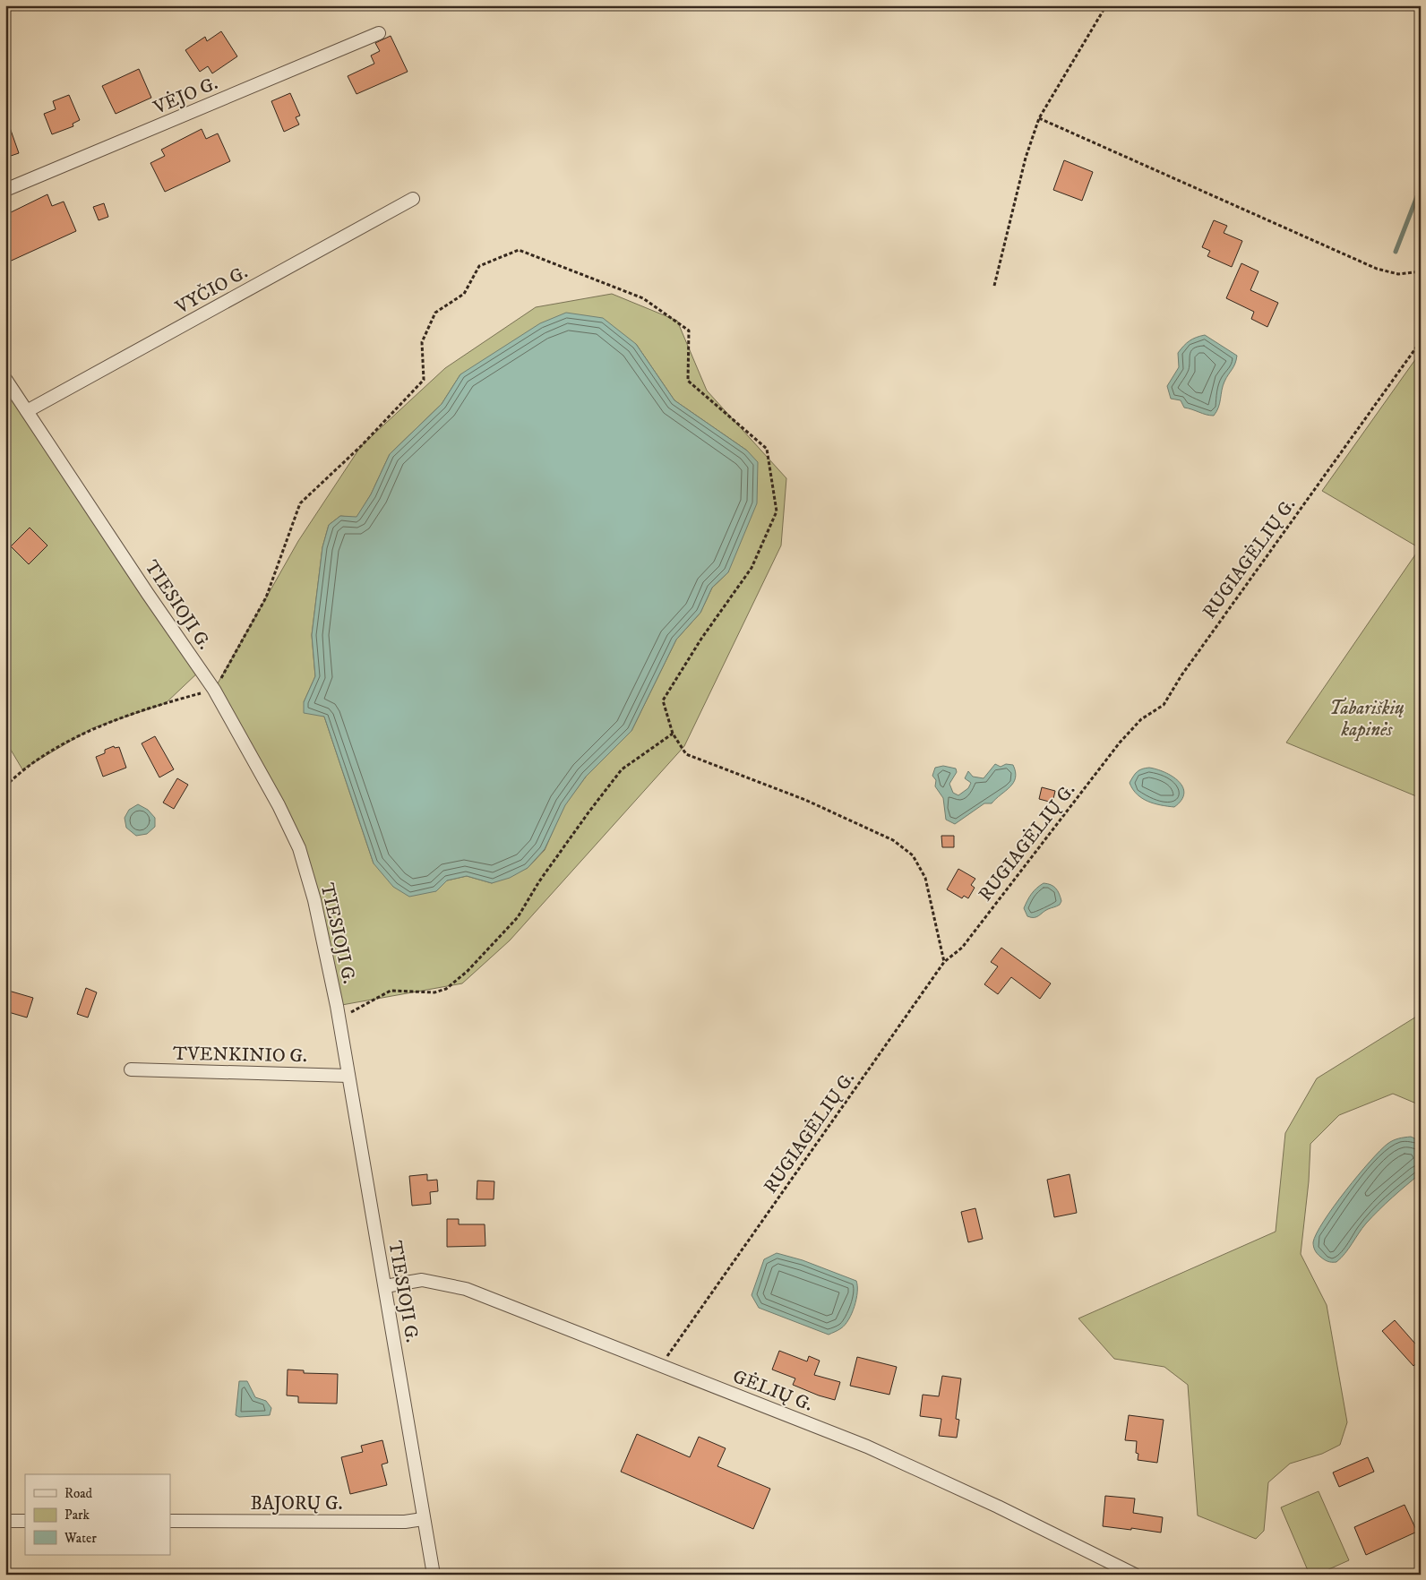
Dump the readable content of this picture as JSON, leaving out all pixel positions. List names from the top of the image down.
{
  "streets": {
    "street": [
      "VĖJO G.",
      "VYČIO G.",
      "TIESIOJI G.",
      "TVENKINIO G.",
      "GĖLIŲ G.",
      "BAJORŲ G."
    ],
    "path": ["RUGIAGĖLIŲ G."]
  },
  "crossings": [
    ["VYČIO G.", "TIESIOJI G."],
    ["RUGIAGĖLIŲ G.", "GĖLIŲ G."],
    ["TIESIOJI G.", "TVENKINIO G."],
    ["TIESIOJI G.", "GĖLIŲ G."],
    ["TIESIOJI G.", "BAJORŲ G."]
  ],
  "parks": ["Tabariškių kapinės"],
  "legend": ["Road", "Park", "Water"]
}
